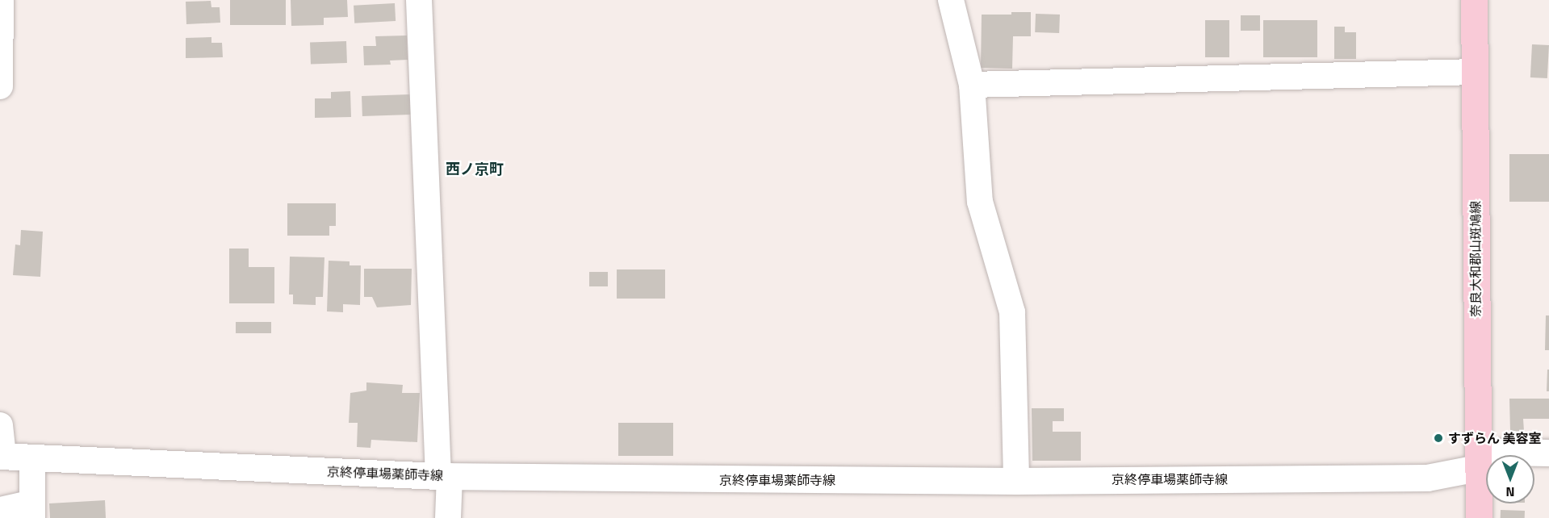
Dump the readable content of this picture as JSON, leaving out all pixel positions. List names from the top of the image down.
{
  "streets": {
    "main road": ["奈良大和郡山斑鳩線", "京終停車場薬師寺線"]
  },
  "crossings": [
    ["奈良大和郡山斑鳩線", "京終停車場薬師寺線"]
  ],
  "districts": ["西ノ京町"],
  "places": ["すずらん 美容室"],
  "north": "bottom"
}
